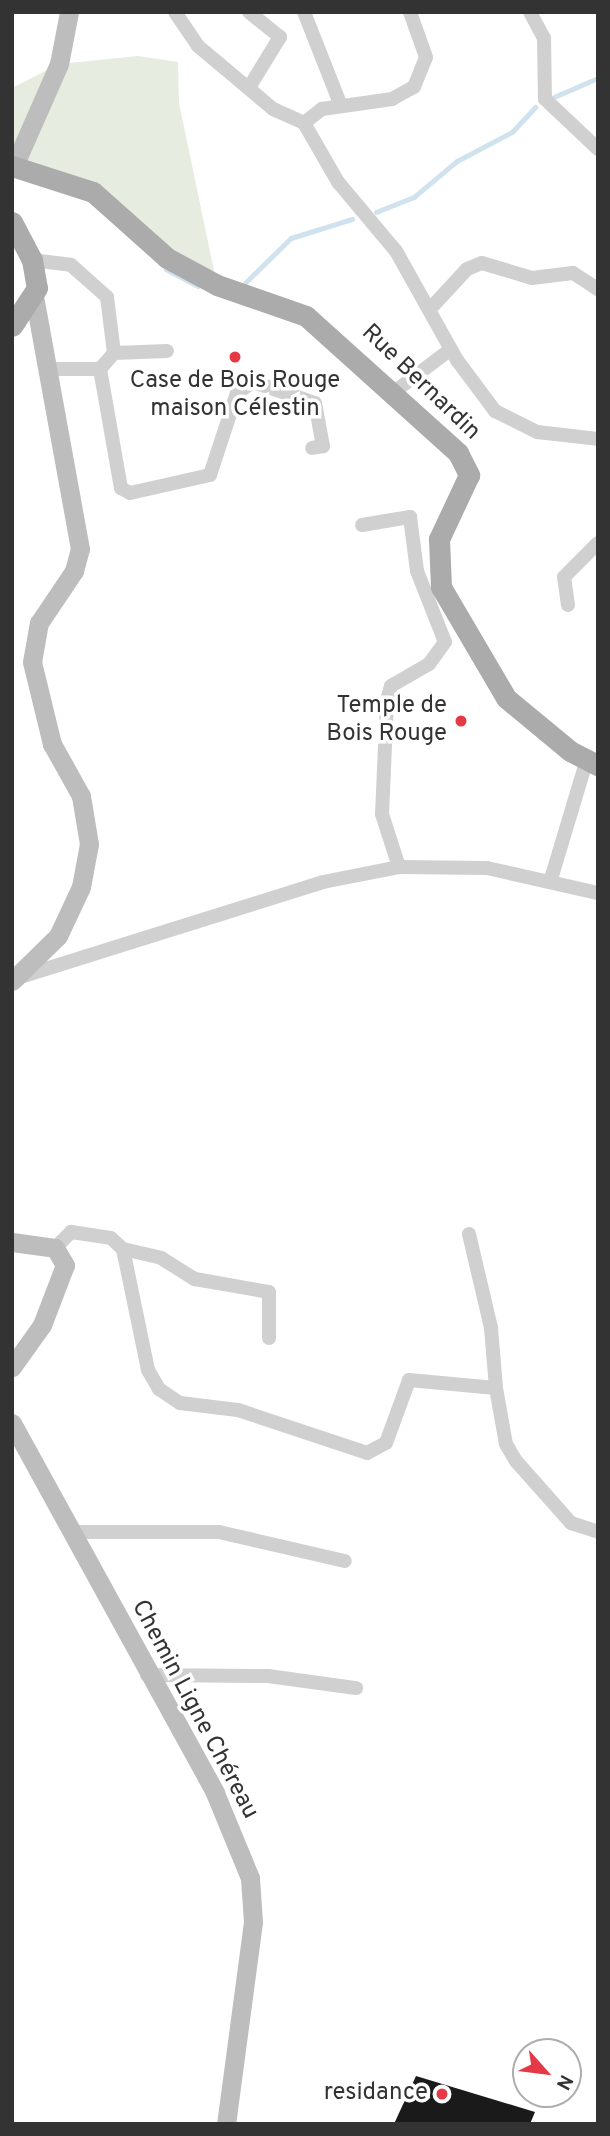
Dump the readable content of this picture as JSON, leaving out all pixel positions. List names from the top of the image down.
{
  "streets": {
    "main road": ["Rue Bernardin"],
    "street": ["Chemin Ligne Chéreau"]
  },
  "places": ["Case de Bois Rouge maison Célestin", "Temple de Bois Rouge", "residance"],
  "north": "bottom right"
}
